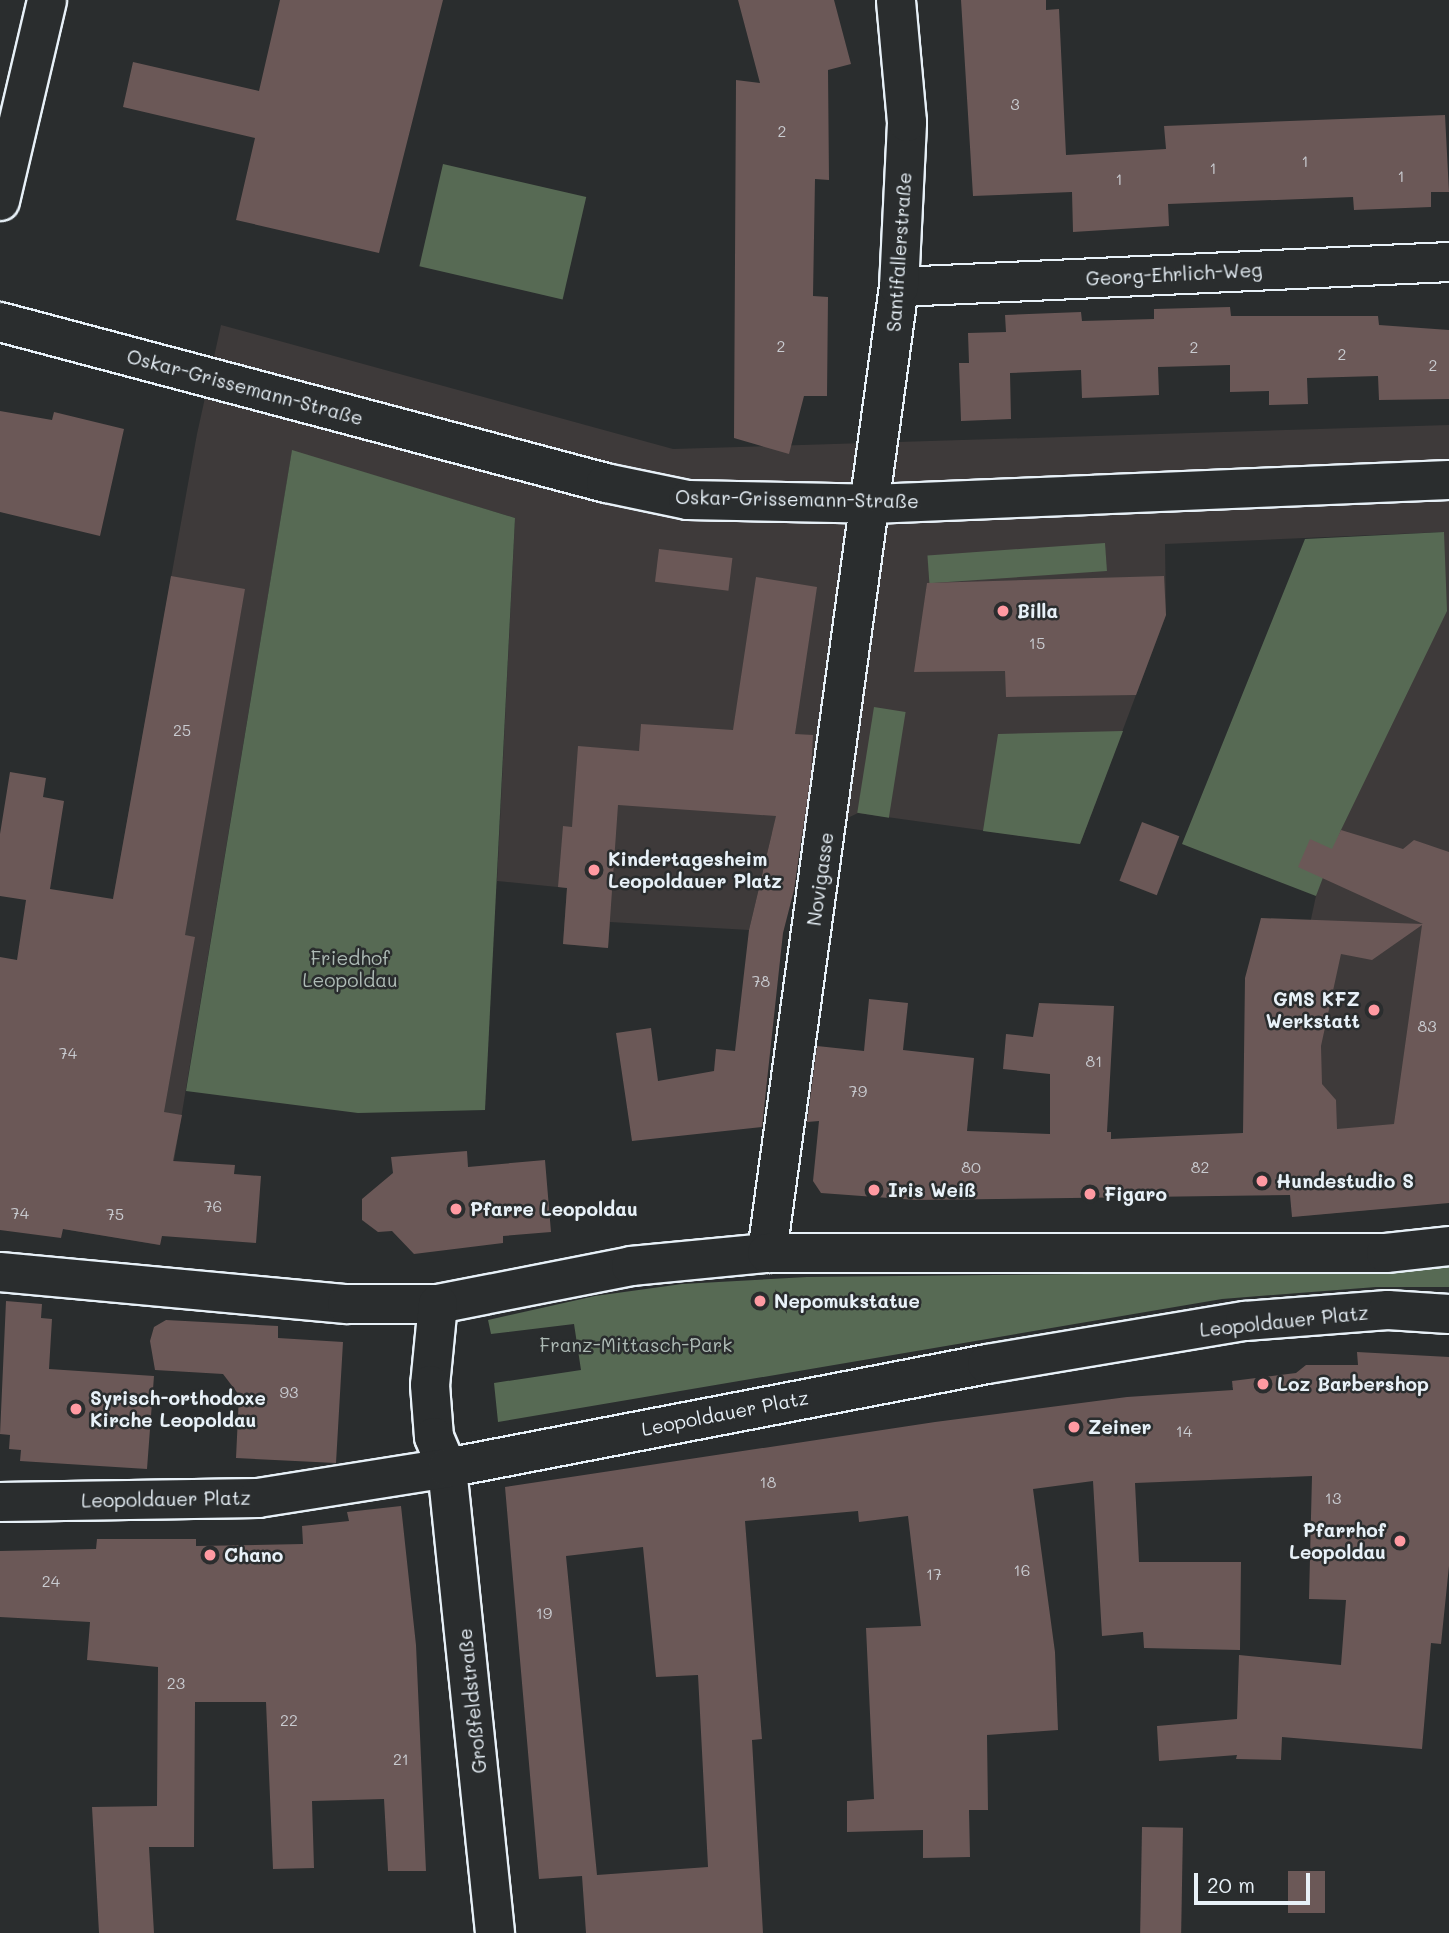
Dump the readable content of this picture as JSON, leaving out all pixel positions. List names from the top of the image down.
{
  "streets": {
    "street": [
      "Santifallerstraße",
      "Georg-Ehrlich-Weg",
      "Oskar-Grissemann-Straße",
      "Novigasse",
      "Leopoldauer Platz",
      "Großfeldstraße"
    ]
  },
  "crossings": [
    ["Santifallerstraße", "Georg-Ehrlich-Weg"],
    ["Santifallerstraße", "Oskar-Grissemann-Straße"],
    ["Santifallerstraße", "Novigasse"],
    ["Oskar-Grissemann-Straße", "Novigasse"],
    ["Leopoldauer Platz", "Großfeldstraße"]
  ],
  "parks": ["Friedhof Leopoldau", "Franz-Mittasch-Park"],
  "places": [
    "Billa",
    "Kindertagesheim Leopoldauer Platz",
    "GMS KFZ Werkstatt",
    "Hundestudio S",
    "Iris Weiß",
    "Figaro",
    "Pfarre Leopoldau",
    "Nepomukstatue",
    "Loz Barbershop",
    "Syrisch-orthodoxe Kirche Leopoldau",
    "Zeiner",
    "Pfarrhof Leopoldau",
    "Chano"
  ],
  "house_numbers": [
    "3",
    "2",
    "1",
    "1",
    "1",
    "1",
    "2",
    "2",
    "2",
    "2",
    "15",
    "25",
    "78",
    "83",
    "74",
    "81",
    "79",
    "80",
    "82",
    "76",
    "74",
    "75",
    "93",
    "14",
    "18",
    "13",
    "16",
    "17",
    "24",
    "19",
    "23",
    "22",
    "21"
  ],
  "scale_bar": "20 m"
}
